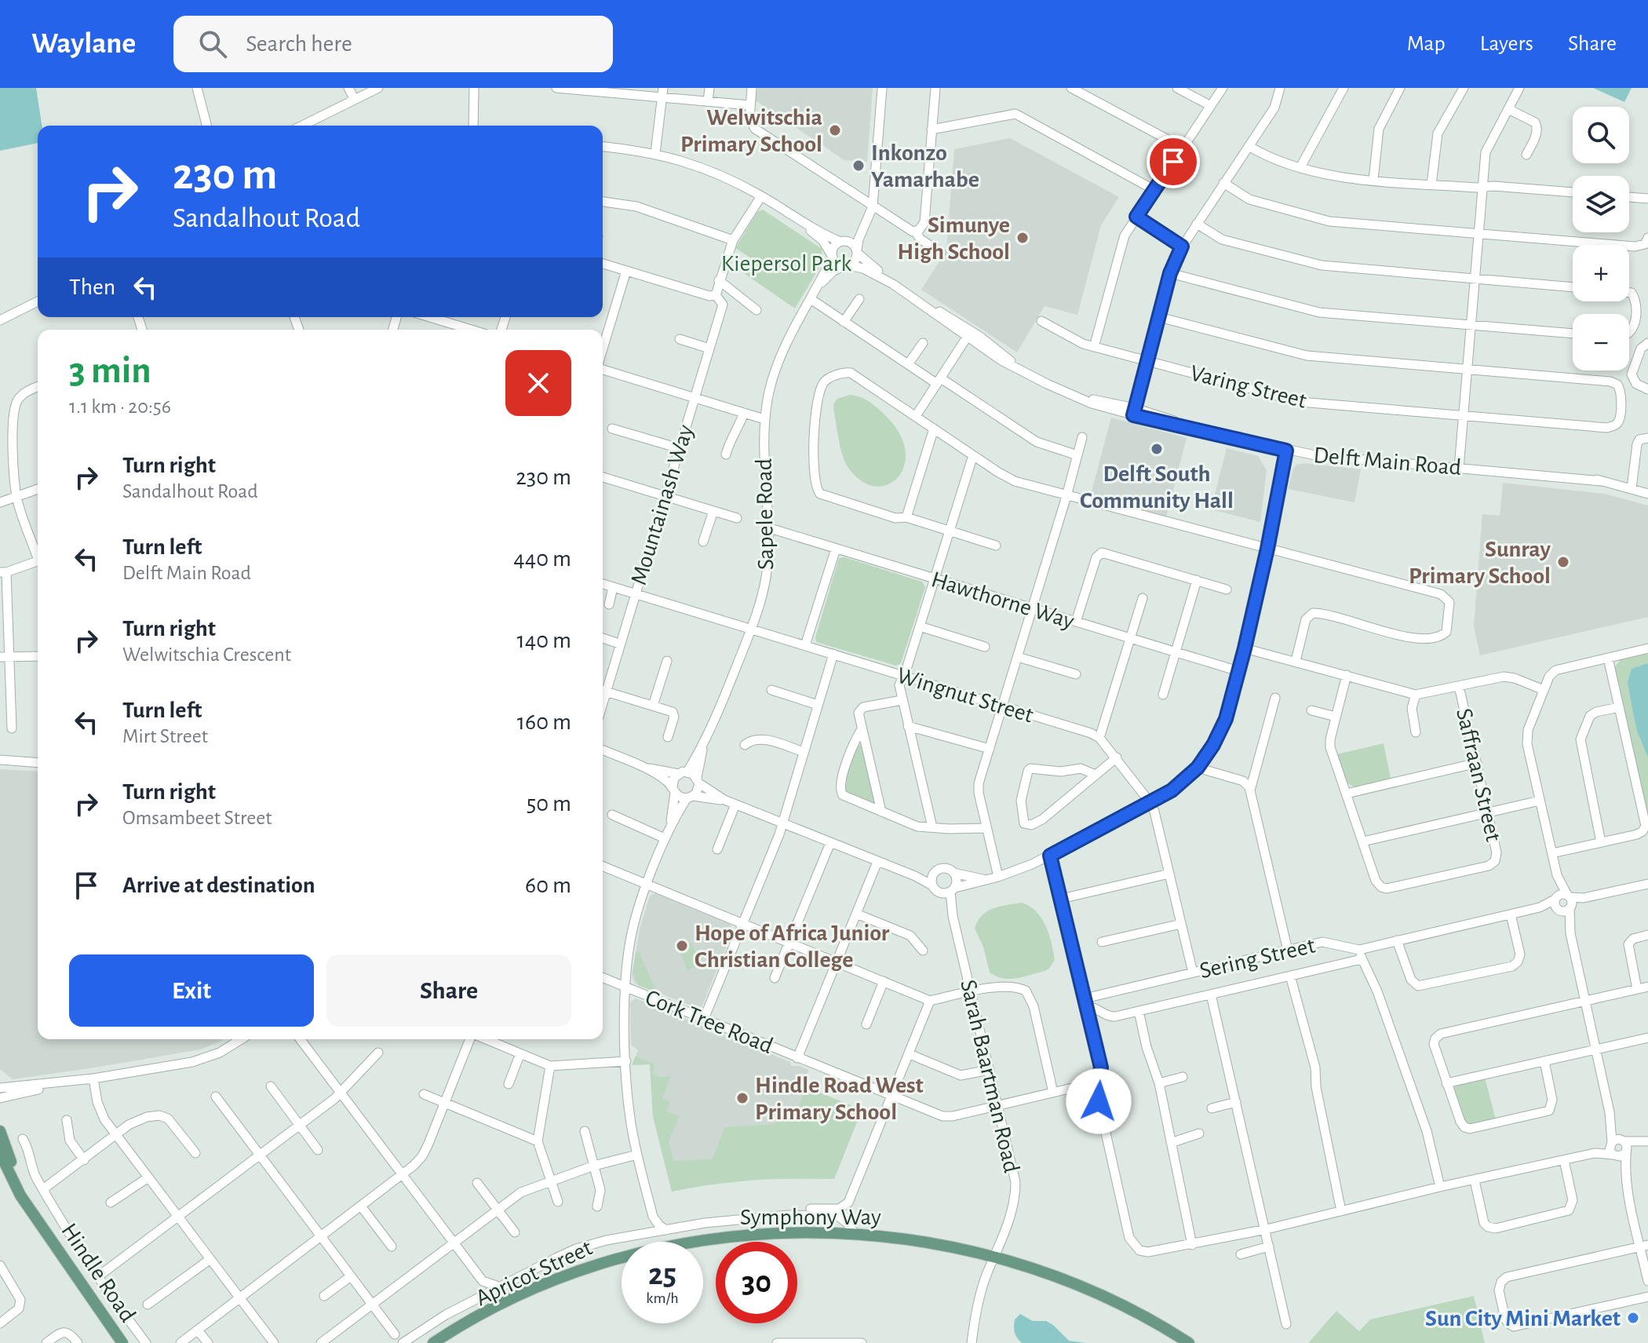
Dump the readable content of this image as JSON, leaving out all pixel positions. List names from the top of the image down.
{
  "streets": {
    "main road": ["Symphony Way", "Hindle Road"],
    "street": [
      "Varing Street",
      "Delft Main Road",
      "Mountainash Way",
      "Sapele Road",
      "Hawthorne Way",
      "Wingnut Street",
      "Saffraan Street",
      "Sering Street",
      "Cork Tree Road",
      "Sarah Baartman Road",
      "Apricot Street"
    ]
  },
  "crossings": [
    ["Delft Main Road", "Sapele Road"],
    ["Mountainash Way", "Wingnut Street"],
    ["Sapele Road", "Hawthorne Way"],
    ["Sapele Road", "Wingnut Street"],
    ["Cork Tree Road", "Sarah Baartman Road"],
    ["Cork Tree Road", "Apricot Street"],
    ["Sarah Baartman Road", "Symphony Way"],
    ["Symphony Way", "Apricot Street"]
  ],
  "parks": ["Kiepersol Park"],
  "places": [
    "Welwitschia Primary School",
    "Inkonzo Yamarhabe",
    "Simunye High School",
    "Delft South Community Hall",
    "Sunray Primary School",
    "Hope of Africa Junior Christian College",
    "Hindle Road West Primary School",
    "Sun City Mini Market"
  ],
  "page": {
    "header": "Waylane",
    "search": "Search here",
    "nav": ["Map", "Layers", "Share"],
    "map_buttons": ["+", "−"],
    "turn": ["230 m", "Sandalhout Road"],
    "then": "Then",
    "heading": ["3 min", "1.1 km · 20:56"],
    "list": [
      {
        "name": "Turn right",
        "note": "Sandalhout Road",
        "value": "230 m"
      },
      {
        "name": "Turn left",
        "note": "Delft Main Road",
        "value": "440 m"
      },
      {
        "name": "Turn right",
        "note": "Welwitschia Crescent",
        "value": "140 m"
      },
      {
        "name": "Turn left",
        "note": "Mirt Street",
        "value": "160 m"
      },
      {
        "name": "Turn right",
        "note": "Omsambeet Street",
        "value": "50 m"
      },
      {
        "name": "Arrive at destination",
        "value": "60 m"
      }
    ],
    "buttons": ["Exit", "Share"],
    "speed": "25 km/h",
    "limit": "30"
  }
}
